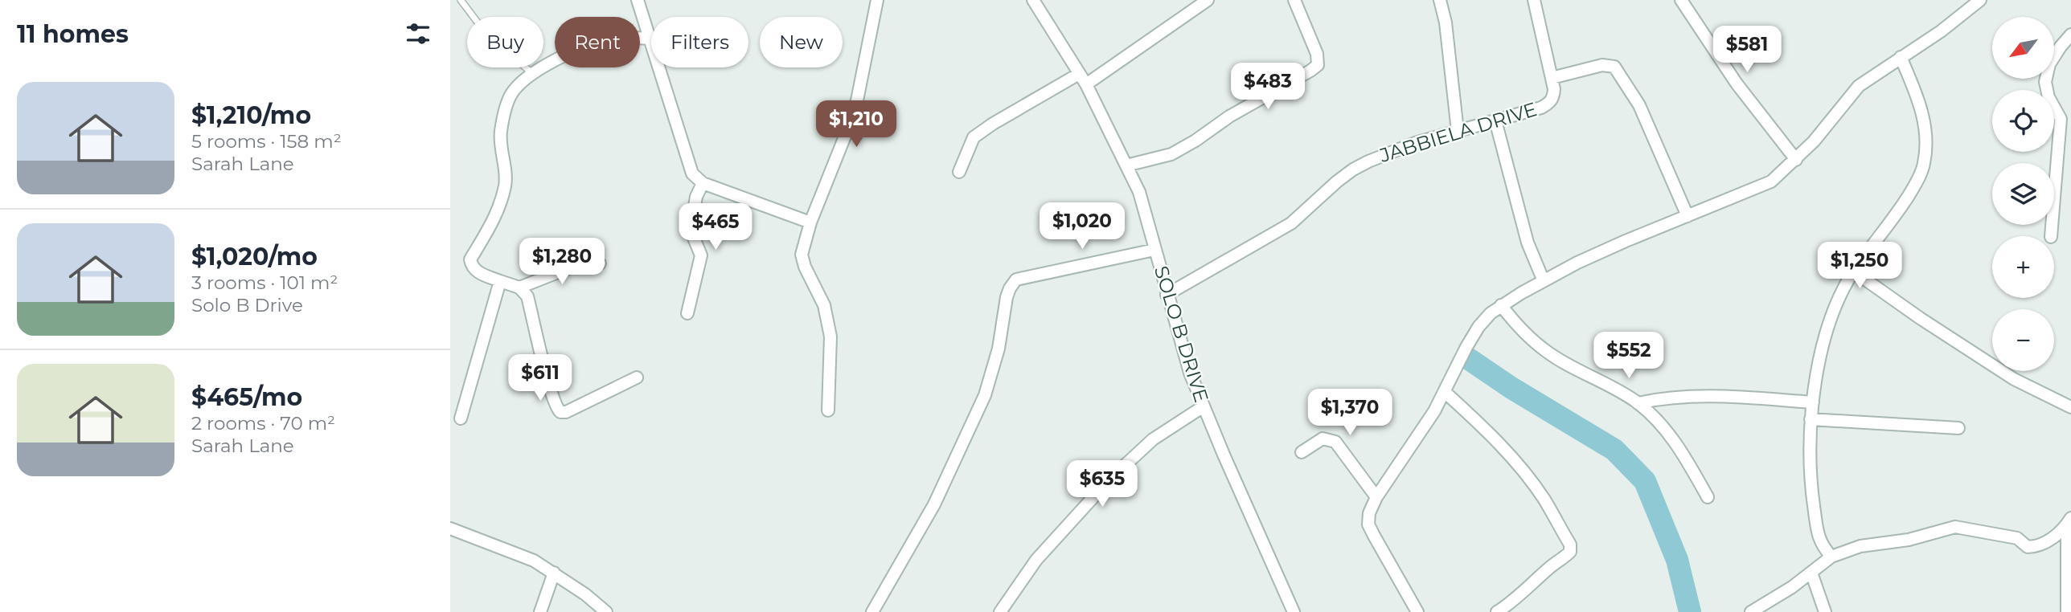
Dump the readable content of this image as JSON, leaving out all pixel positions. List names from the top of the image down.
{
  "streets": {
    "street": ["JABBIELA DRIVE", "SOLO B DRIVE"]
  },
  "crossings": [
    ["JABBIELA DRIVE", "SOLO B DRIVE"]
  ],
  "north": "bottom left",
  "page": {
    "heading": "11 homes",
    "map_buttons": ["+", "−"],
    "chip": [
      "Buy",
      "Rent",
      "Filters",
      "New"
    ],
    "price": [
      "$581",
      "$483",
      "$1,210",
      "$1,020",
      "$465",
      "$1,280",
      "$1,250",
      "$552",
      "$611",
      "$1,370",
      "$635"
    ],
    "list": [
      {
        "name": "$1,210/mo",
        "note": "5 rooms · 158 m² · Sarah Lane"
      },
      {
        "name": "$1,020/mo",
        "note": "3 rooms · 101 m² · Solo B Drive"
      },
      {
        "name": "$465/mo",
        "note": "2 rooms · 70 m² · Sarah Lane"
      }
    ]
  }
}
